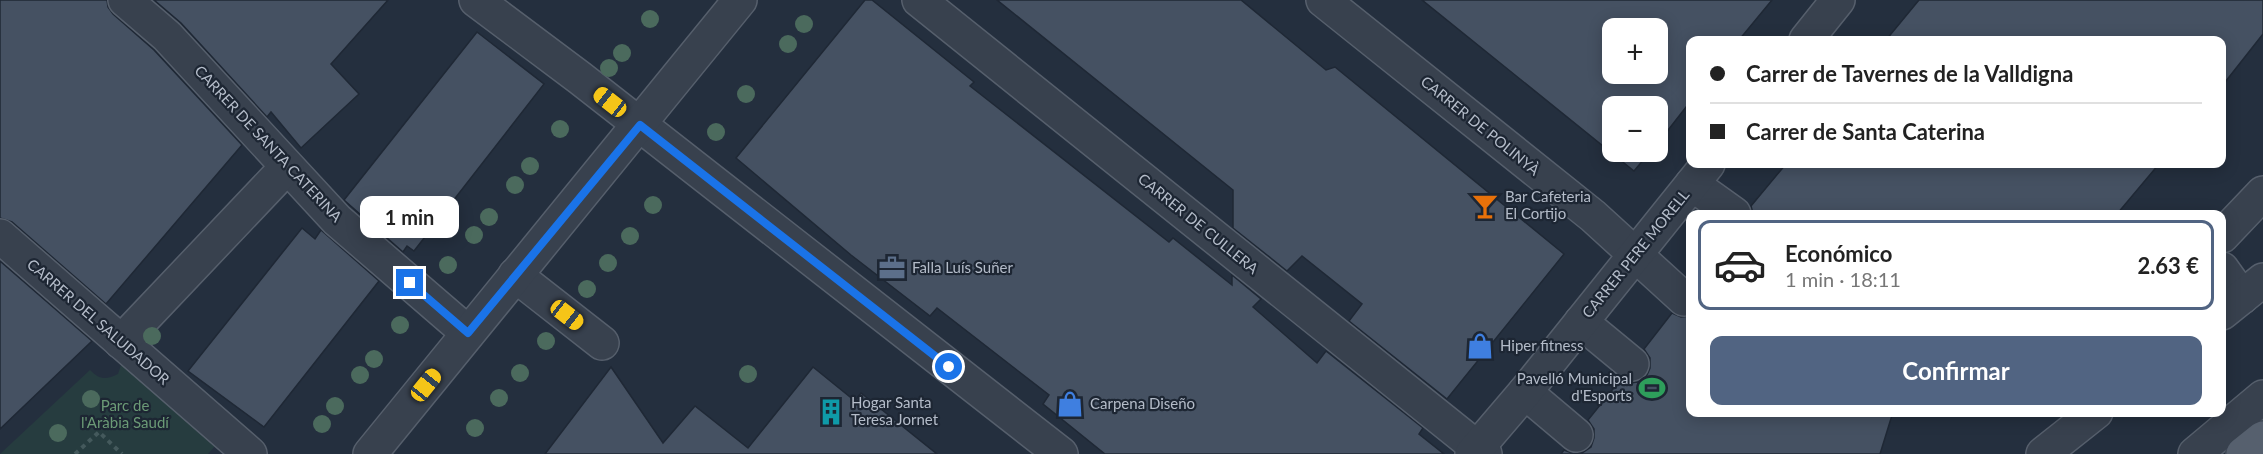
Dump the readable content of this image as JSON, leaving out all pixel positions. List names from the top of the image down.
{
  "streets": {
    "street": [
      "CARRER DE POLINYÀ",
      "CARRER DE SANTA CATERINA",
      "CARRER DE CULLERA",
      "CARRER PERE MORELL",
      "CARRER DEL SALUDADOR"
    ]
  },
  "crossings": [
    ["CARRER DE POLINYÀ", "CARRER PERE MORELL"],
    ["CARRER DE CULLERA", "CARRER PERE MORELL"]
  ],
  "parks": ["Parc de l'Aràbia Saudí"],
  "places": {
    "bar": ["Bar Cafeteria El Cortijo"],
    "office": ["Falla Luís Suñer"],
    "shop": ["Hiper fitness", "Carpena Diseño"],
    "sports": ["Pavelló Municipal d'Esports"],
    "building": ["Hogar Santa Teresa Jornet"]
  },
  "page": {
    "map_buttons": ["+", "−"],
    "banner": ["Carrer de Tavernes de la Valldigna", "Carrer de Santa Caterina"],
    "bubble": "1 min",
    "list": [
      {
        "name": "Económico",
        "note": "1 min · 18:11",
        "value": "2.63 €"
      }
    ],
    "buttons": "Confirmar"
  }
}
